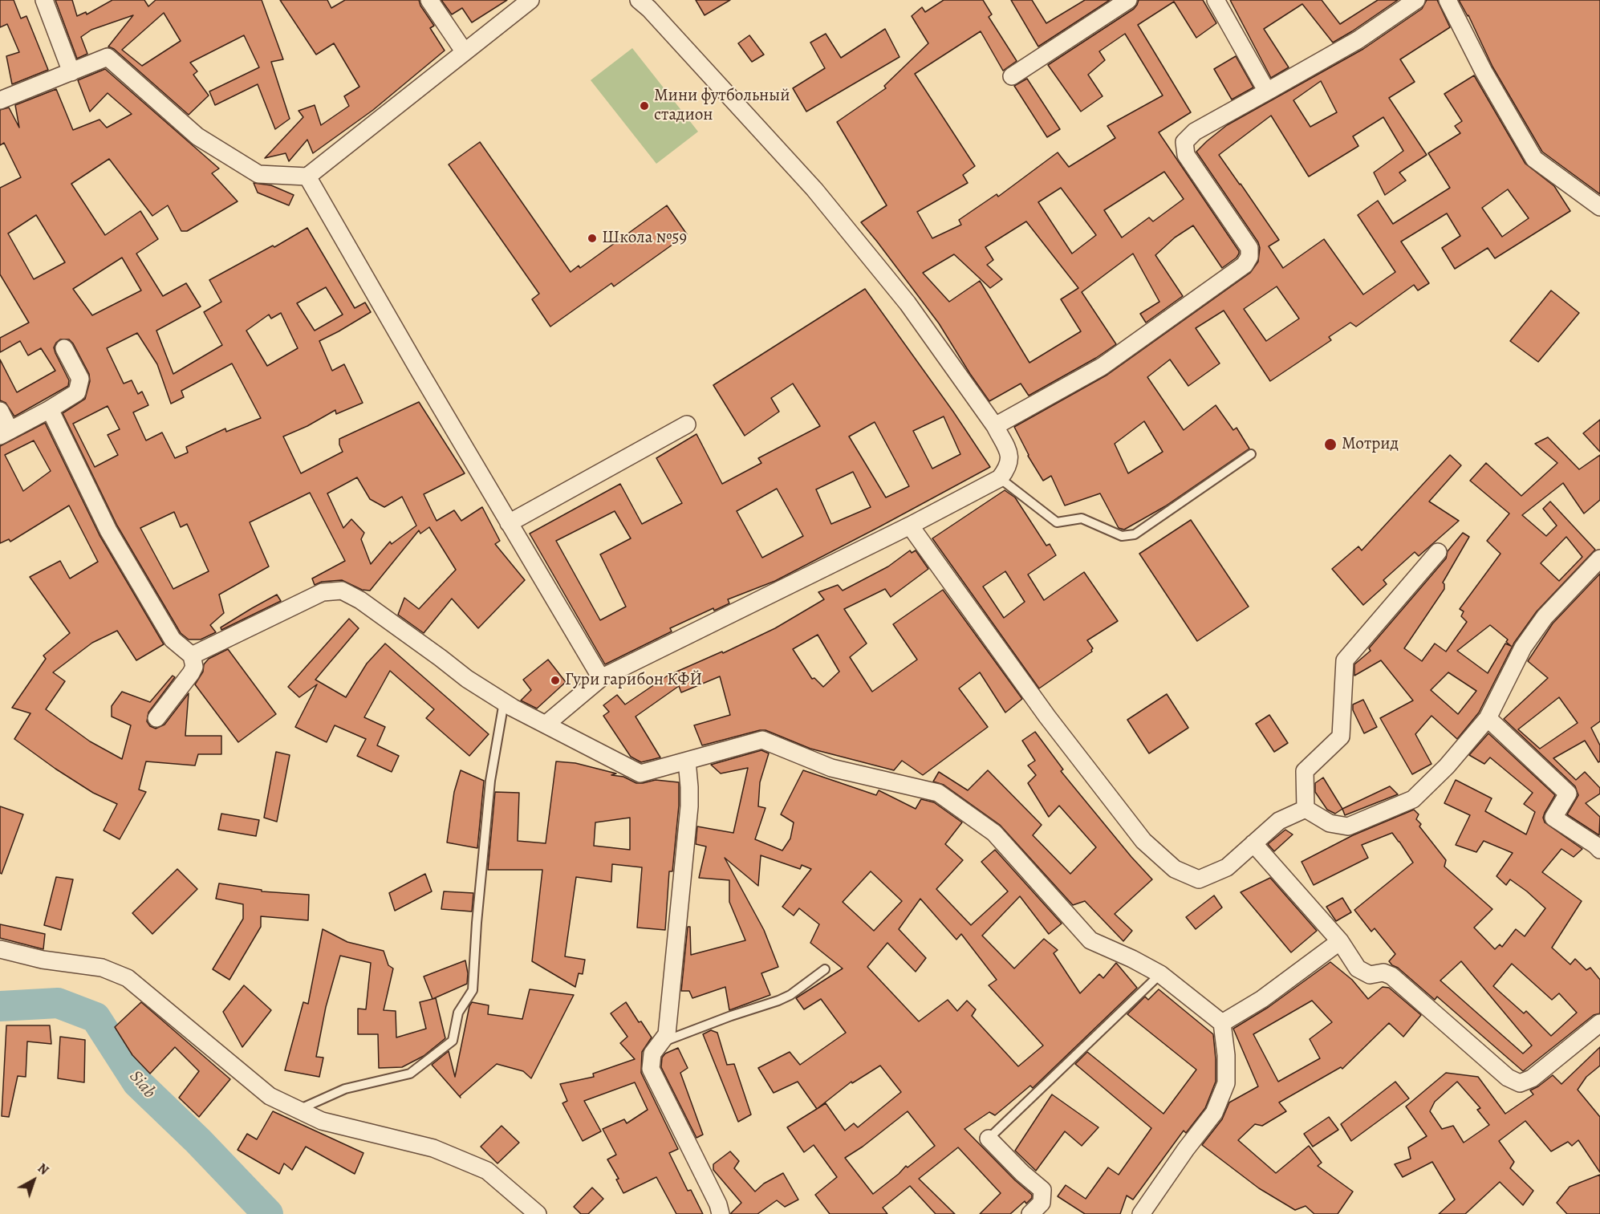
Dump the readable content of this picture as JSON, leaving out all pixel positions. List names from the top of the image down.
{
  "water": ["Siab"],
  "places": [
    "Мини футбольный стадион",
    "Школа №59",
    "Мотрид",
    "Гури гарибон КФЙ"
  ],
  "north": "top right"
}
